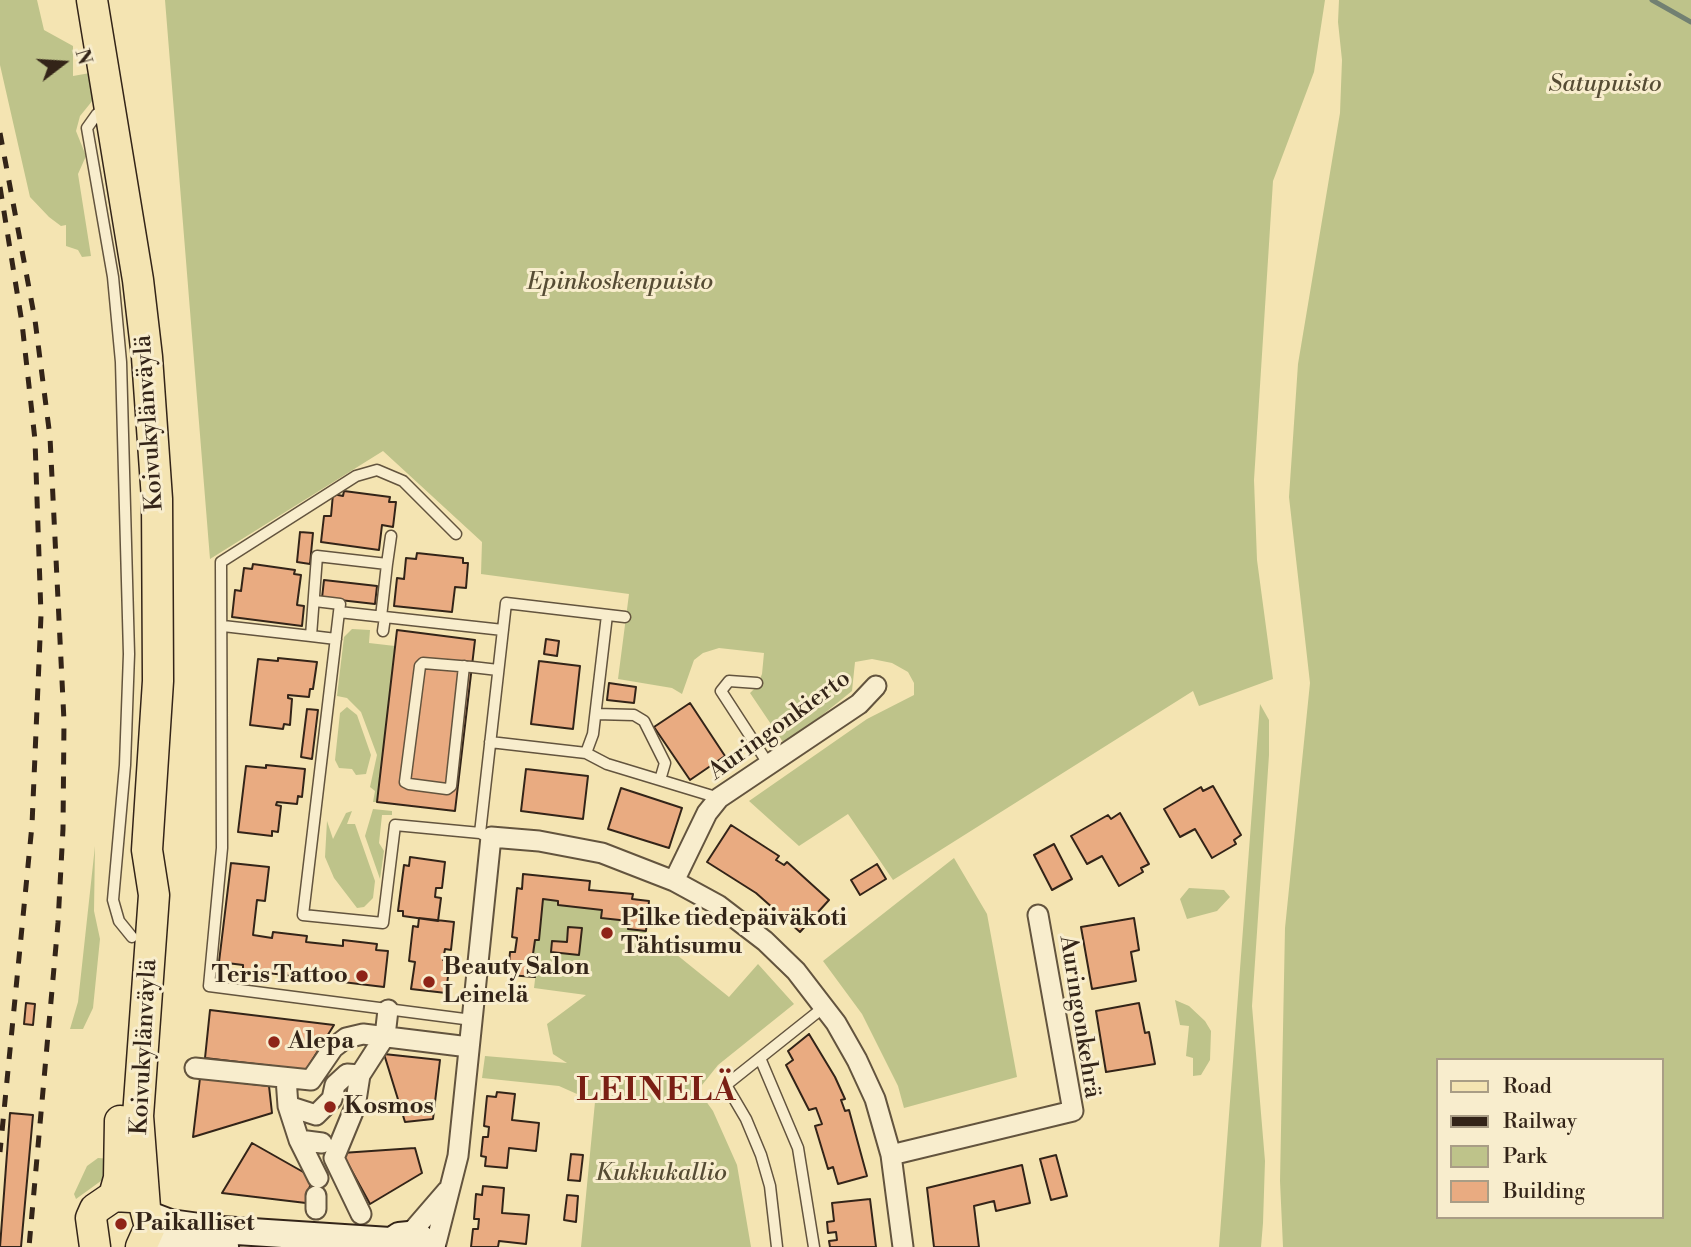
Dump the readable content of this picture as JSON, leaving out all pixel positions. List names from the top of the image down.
{
  "streets": {
    "main road": ["Koivukylänväylä"],
    "street": ["Auringonkierto", "Auringonkehrä"]
  },
  "districts": ["LEINELÄ"],
  "parks": ["Satupuisto", "Epinkoskenpuisto", "Kukkukallio"],
  "places": [
    "Pilke tiedepäiväkoti Tähtisumu",
    "Teris Tattoo",
    "Beauty Salon Leinelä",
    "Alepa",
    "Kosmos",
    "Paikalliset"
  ],
  "legend": [
    "Road",
    "Railway",
    "Park",
    "Building"
  ],
  "north": "right"
}
